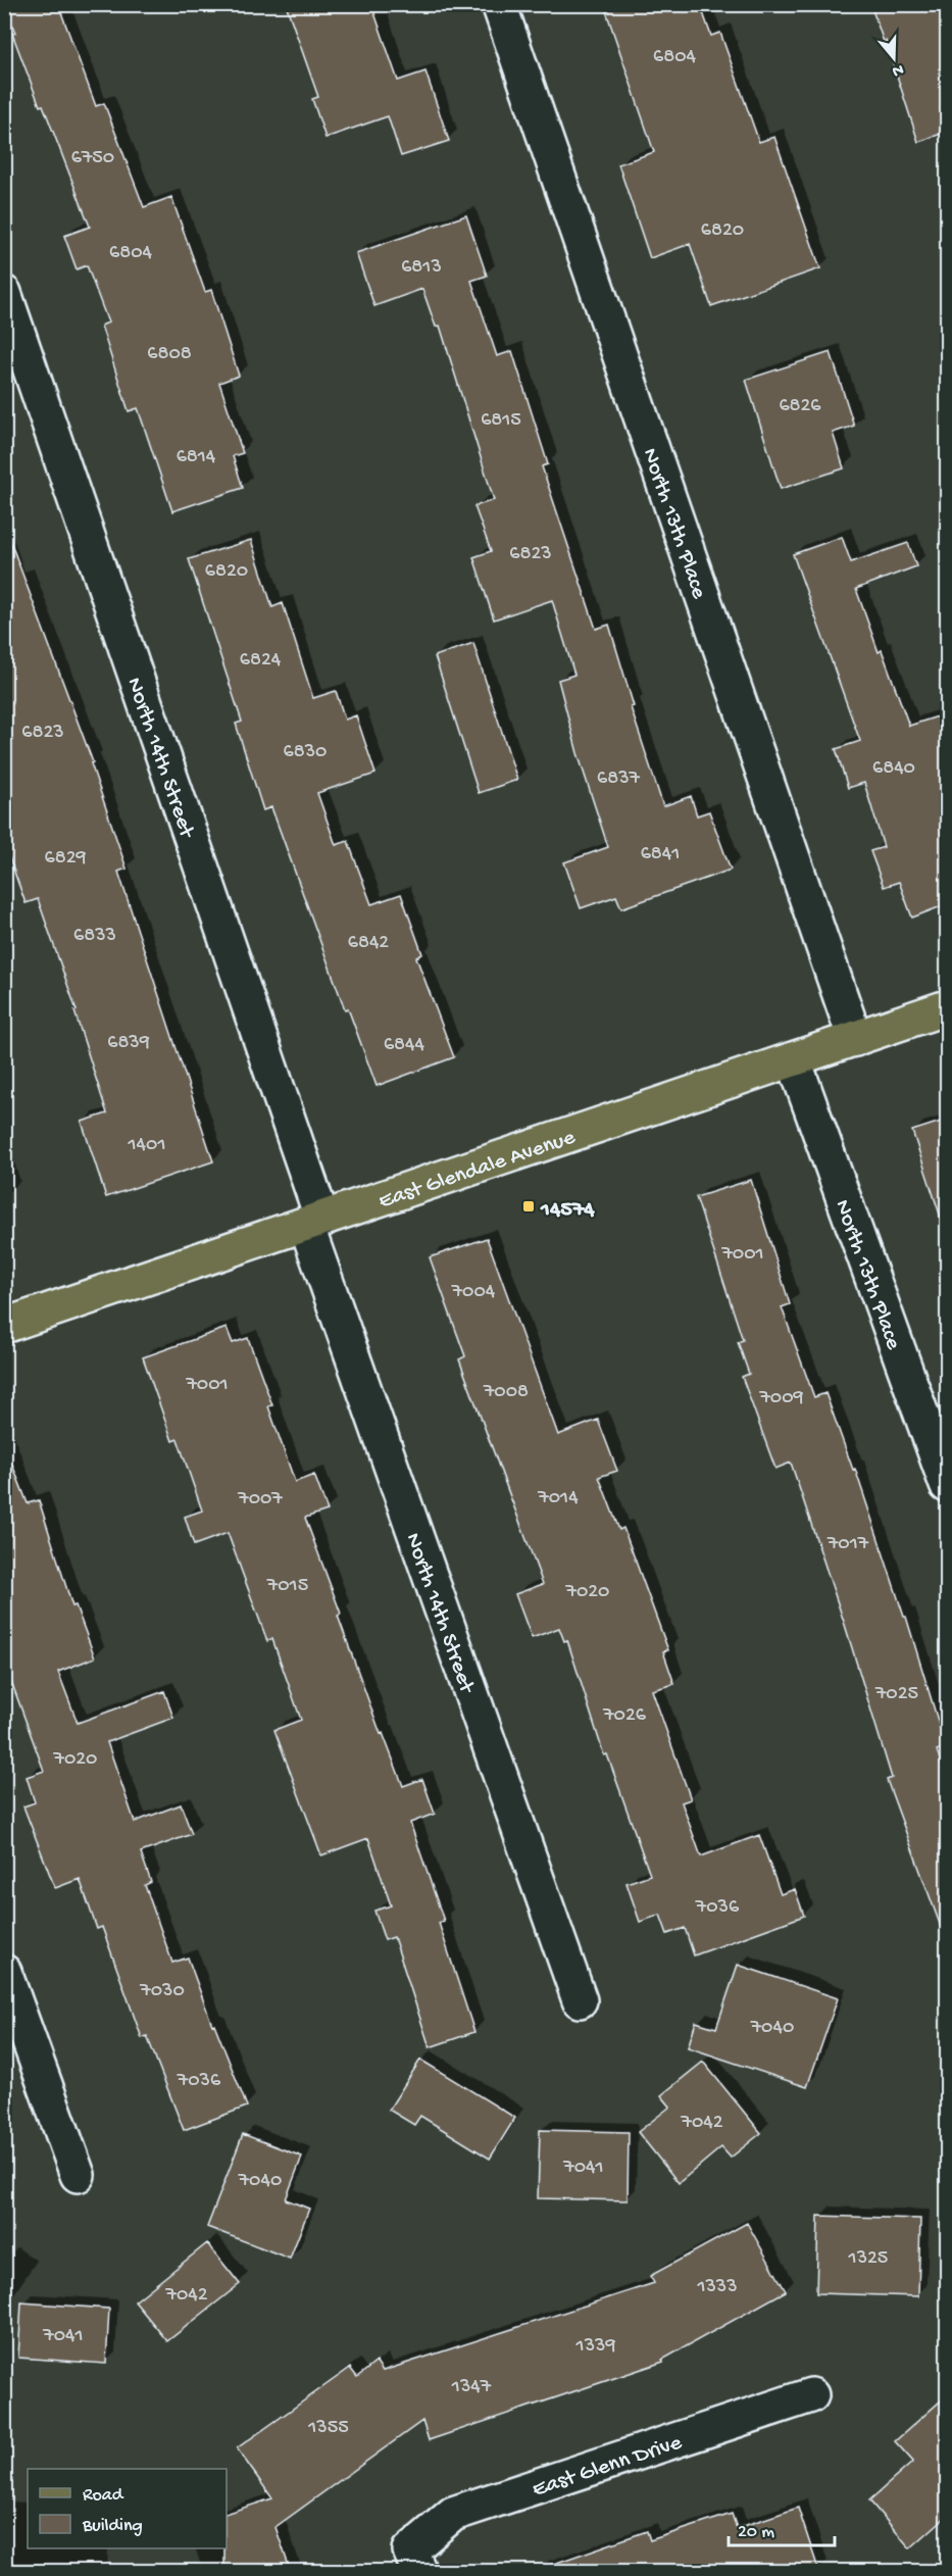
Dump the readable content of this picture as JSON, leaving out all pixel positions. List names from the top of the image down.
{
  "streets": {
    "main road": ["East Glendale Avenue"],
    "street": ["North 13th Place", "North 14th Street", "East Glenn Drive"]
  },
  "crossings": [
    ["North 13th Place", "East Glendale Avenue"],
    ["North 14th Street", "East Glendale Avenue"]
  ],
  "places": {
    "transit": ["14574"]
  },
  "house_numbers": [
    "6804",
    "6750",
    "6820",
    "6804",
    "6813",
    "6808",
    "6826",
    "6815",
    "6814",
    "6823",
    "6820",
    "6824",
    "6823",
    "6830",
    "6840",
    "6837",
    "6841",
    "6829",
    "6833",
    "6842",
    "6839",
    "6844",
    "1401",
    "7001",
    "7004",
    "7001",
    "7008",
    "7009",
    "7014",
    "7007",
    "7017",
    "7015",
    "7020",
    "7025",
    "7026",
    "7020",
    "7036",
    "7030",
    "7040",
    "7036",
    "7042",
    "7041",
    "7040",
    "1325",
    "1333",
    "7042",
    "7041",
    "1339",
    "1347",
    "1355"
  ],
  "legend": ["Road", "Building"],
  "scale_bar": "20 m",
  "north": "bottom"
}
